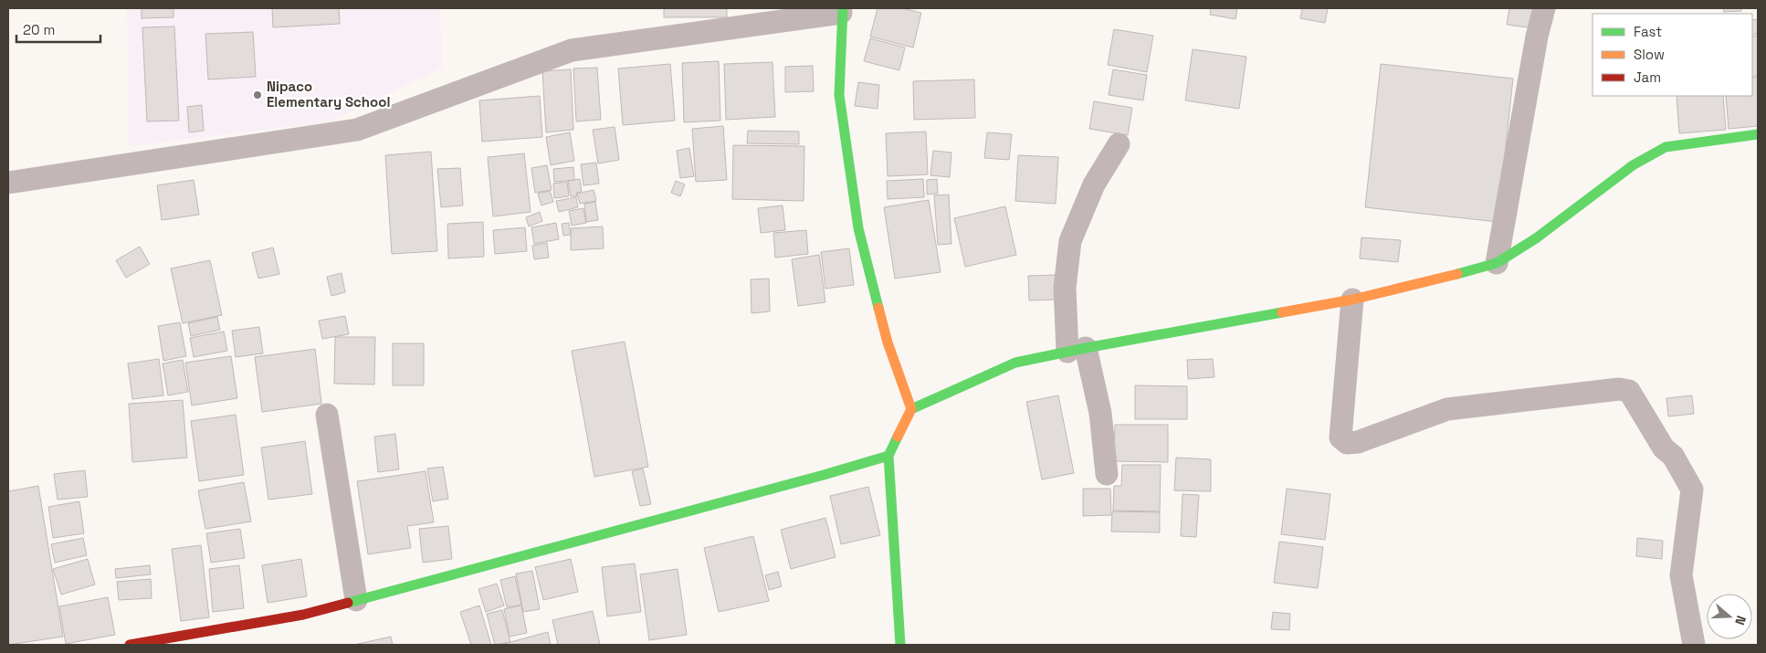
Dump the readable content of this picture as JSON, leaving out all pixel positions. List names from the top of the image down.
{
  "places": ["Nipaco Elementary School"],
  "legend": ["Fast", "Slow", "Jam"],
  "scale_bar": "20 m",
  "north": "right"
}
